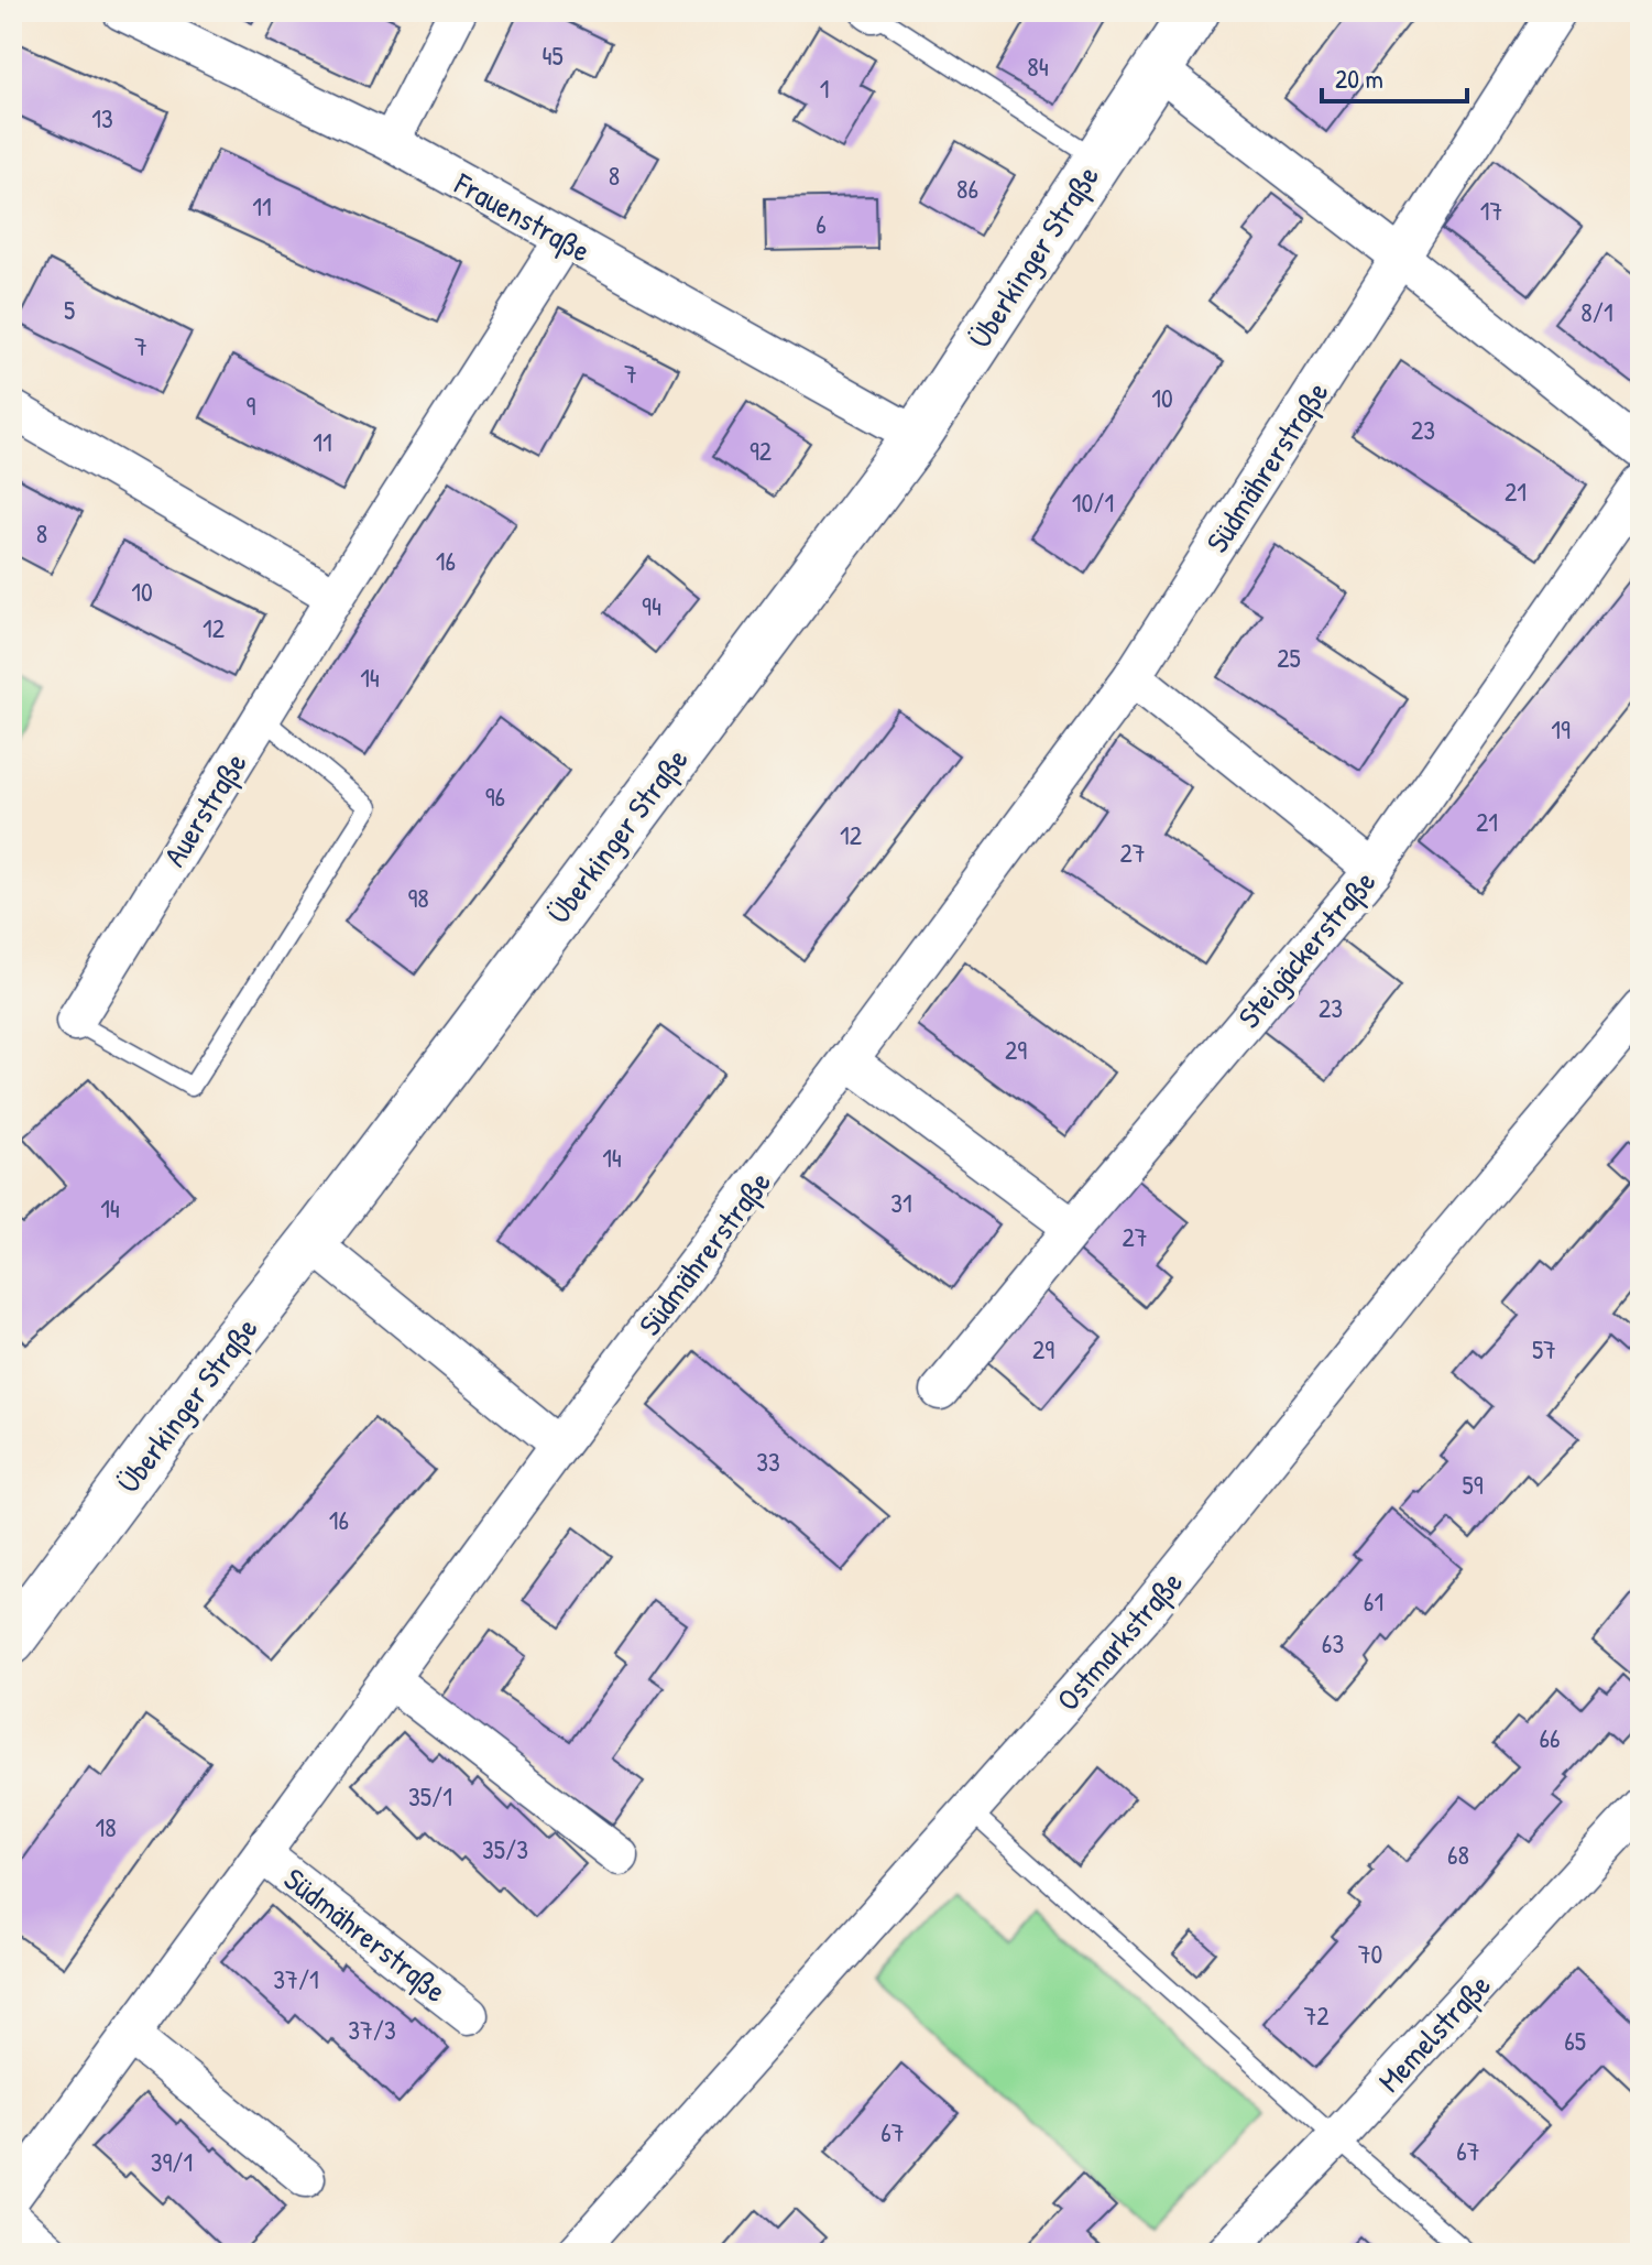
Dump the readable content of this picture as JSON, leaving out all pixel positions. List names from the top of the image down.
{
  "streets": {
    "main road": ["Überkinger Straße"],
    "street": [
      "Frauenstraße",
      "Südmährerstraße",
      "Auerstraße",
      "Steigäckerstraße",
      "Ostmarkstraße",
      "Memelstraße"
    ]
  },
  "crossings": [
    ["Frauenstraße", "Überkinger Straße"],
    ["Frauenstraße", "Auerstraße"]
  ],
  "house_numbers": [
    "45",
    "84",
    "1",
    "13",
    "8",
    "86",
    "11",
    "17",
    "6",
    "5",
    "8/1",
    "7",
    "7",
    "10",
    "9",
    "23",
    "11",
    "92",
    "21",
    "10/1",
    "8",
    "16",
    "10",
    "94",
    "12",
    "25",
    "14",
    "19",
    "96",
    "21",
    "12",
    "27",
    "98",
    "23",
    "29",
    "14",
    "31",
    "14",
    "27",
    "29",
    "57",
    "33",
    "59",
    "16",
    "61",
    "63",
    "66",
    "35/1",
    "18",
    "35/3",
    "68",
    "70",
    "37/1",
    "72",
    "37/3",
    "65",
    "67",
    "67",
    "39/1"
  ],
  "scale_bar": "20 m"
}
